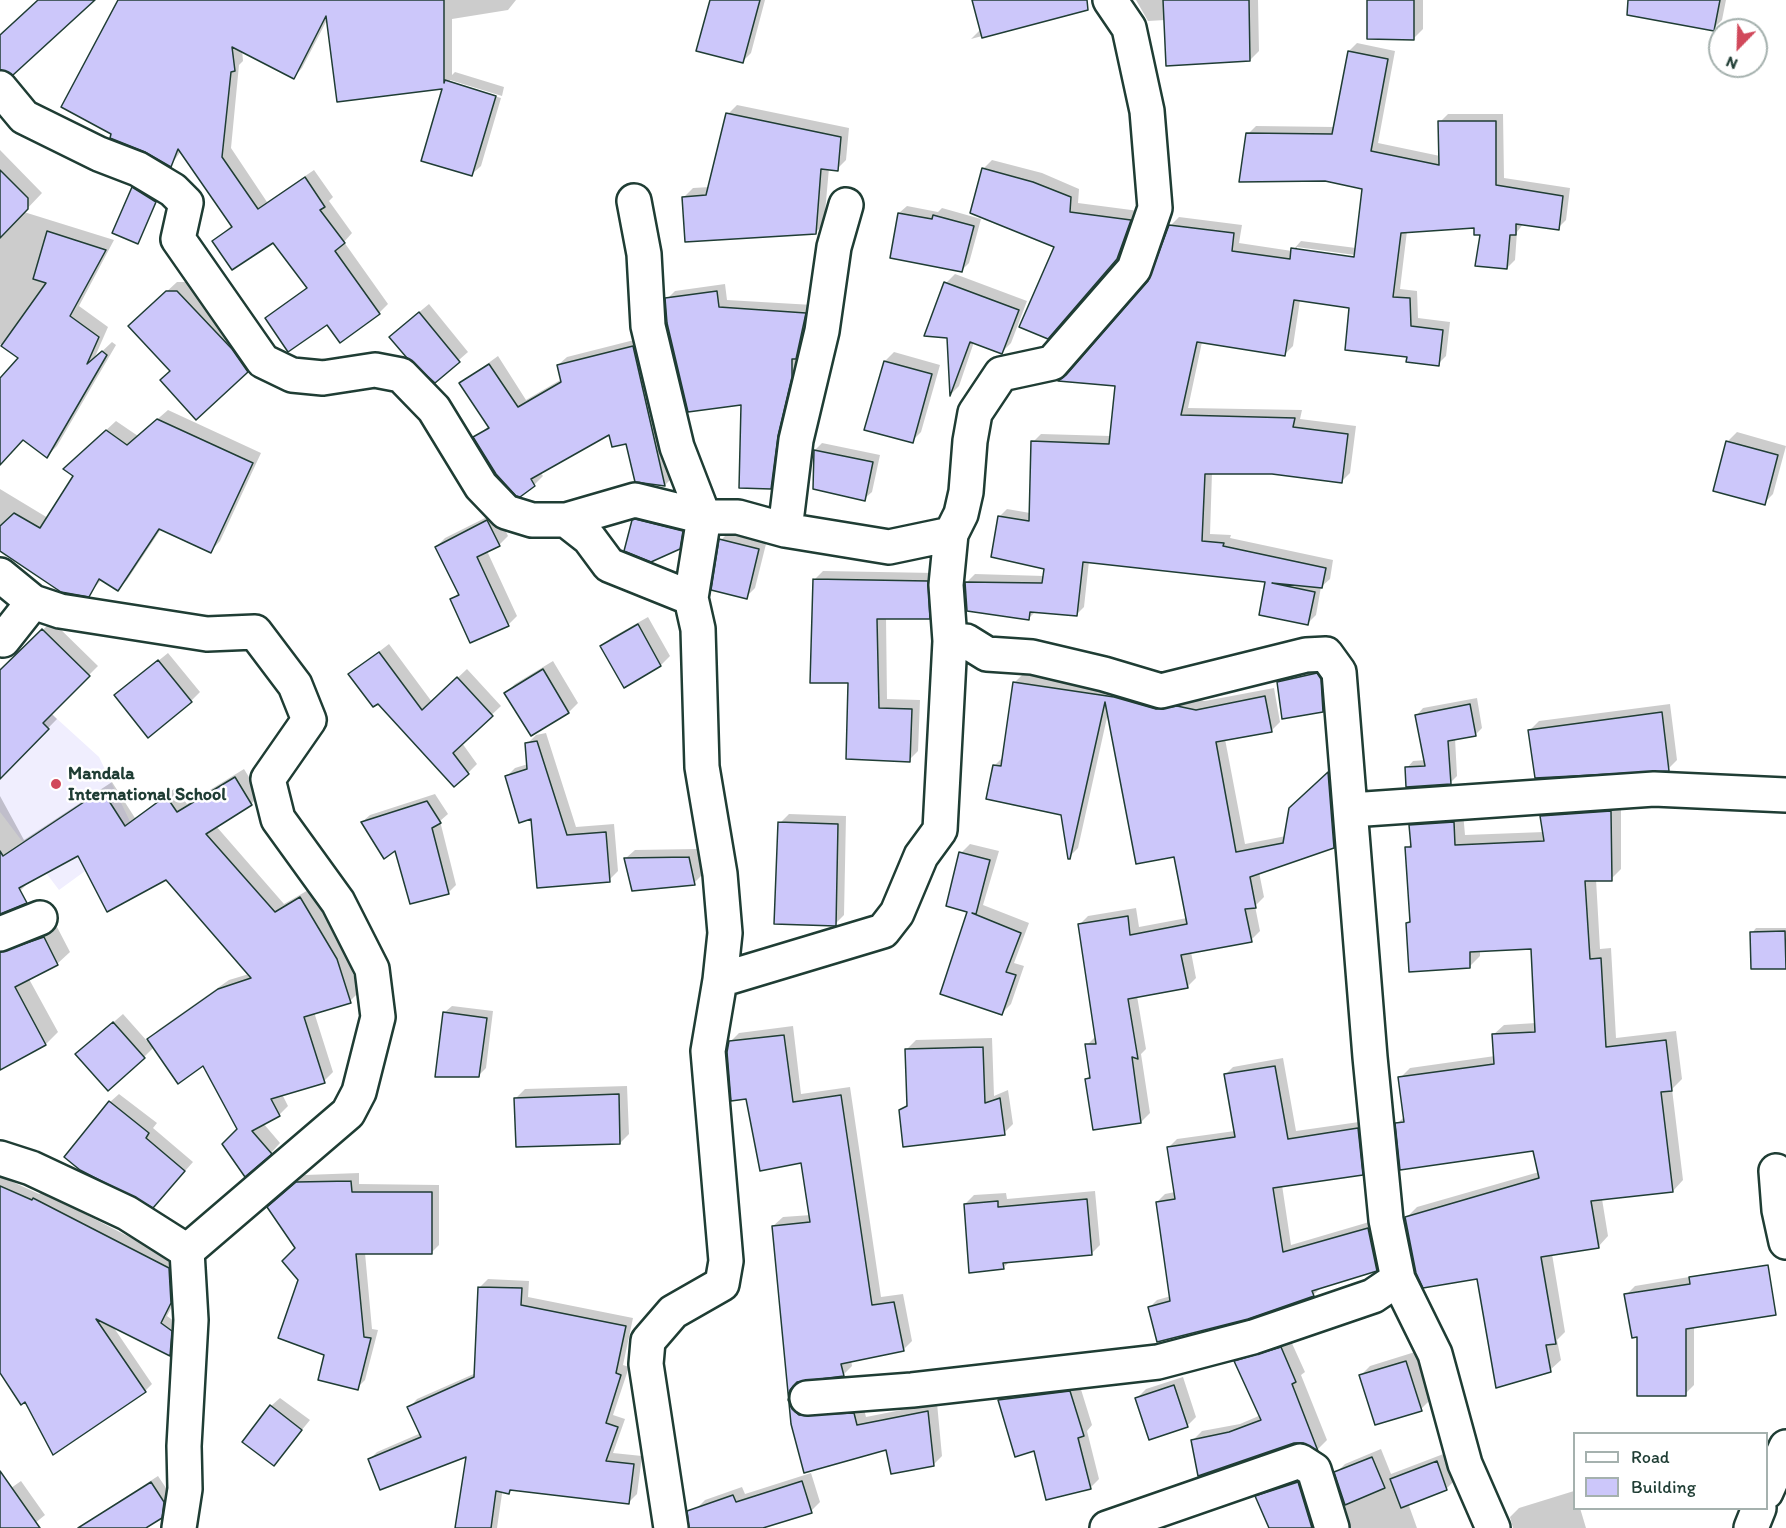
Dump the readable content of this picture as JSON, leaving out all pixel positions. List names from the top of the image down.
{
  "places": ["Mandala International School"],
  "legend": ["Road", "Building"],
  "north": "bottom left"
}
